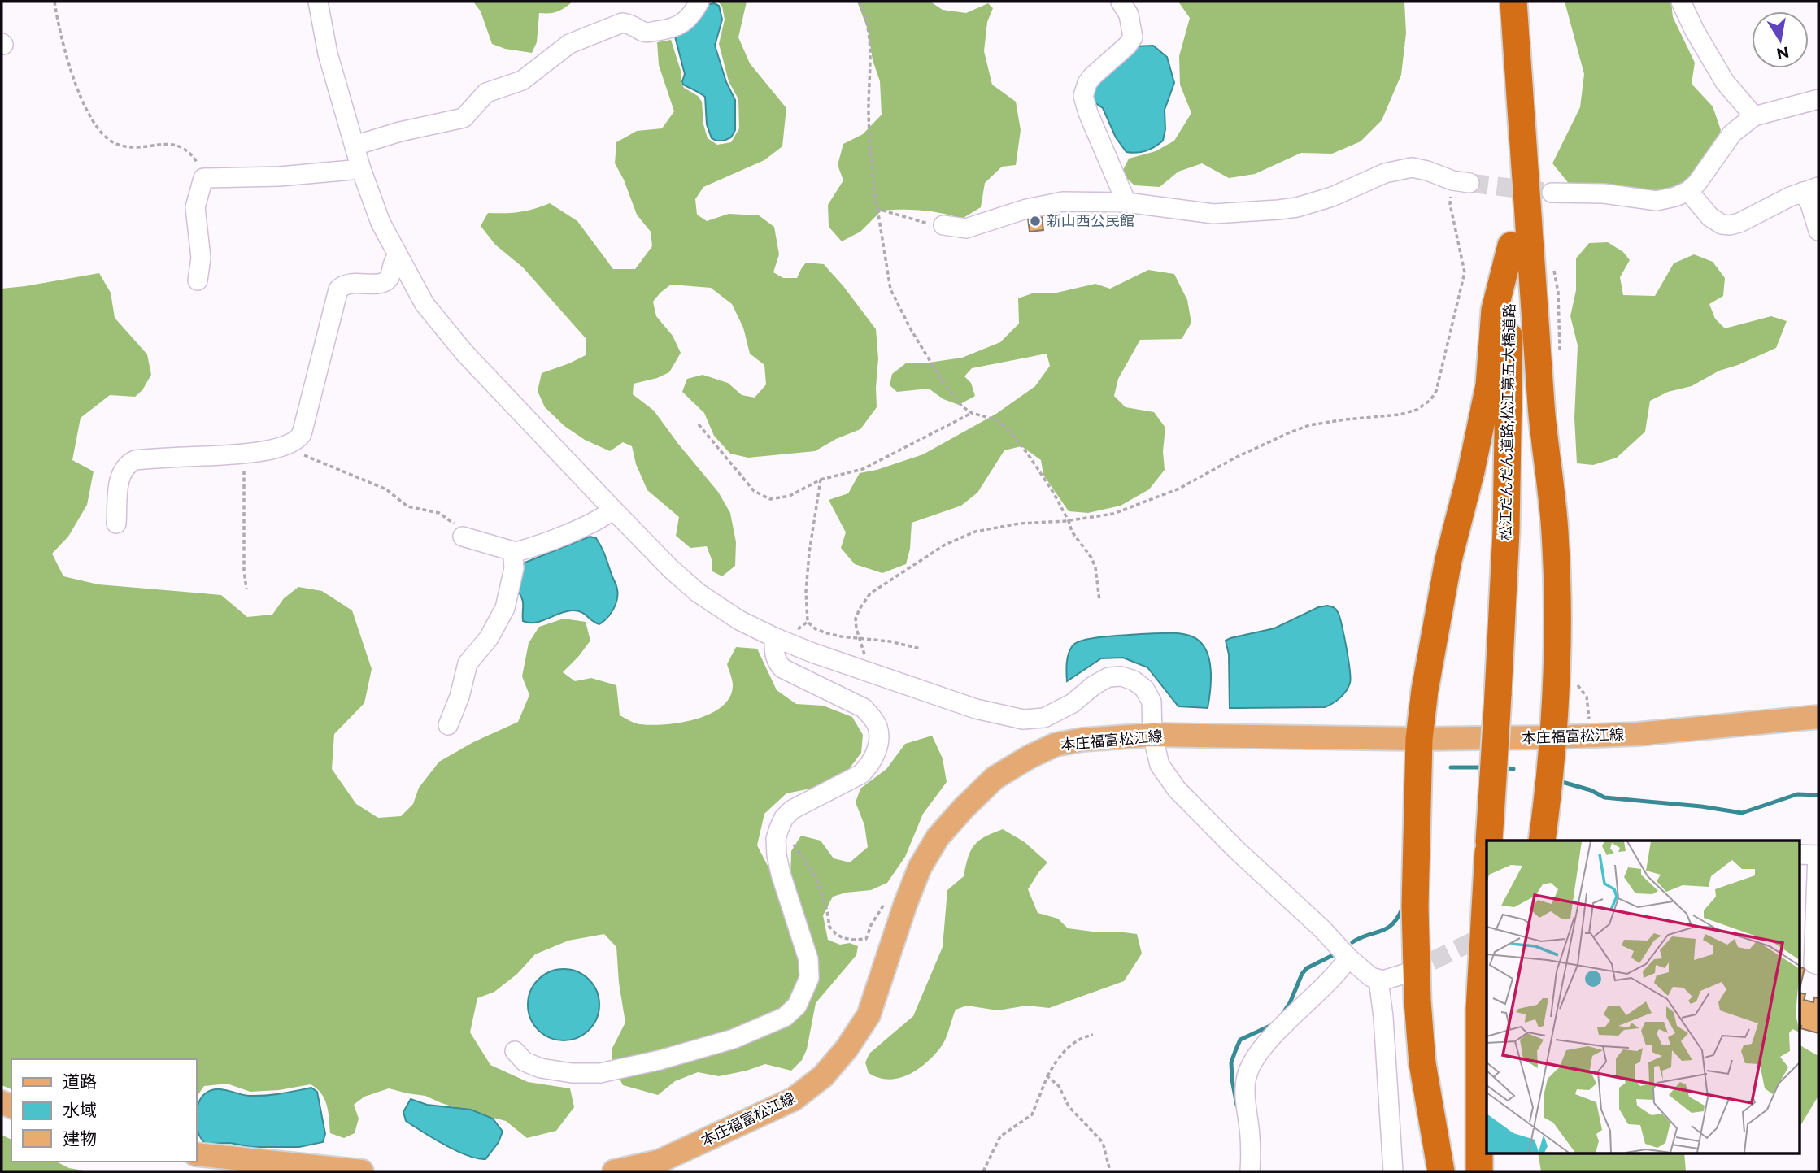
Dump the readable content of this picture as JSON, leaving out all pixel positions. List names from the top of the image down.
{
  "streets": {
    "highway": ["松江だんだん道路;松江第五大橋道路"],
    "main road": ["本庄福富松江線"]
  },
  "places": ["新山西公民館"],
  "legend": ["道路", "水域", "建物"],
  "north": "bottom"
}
